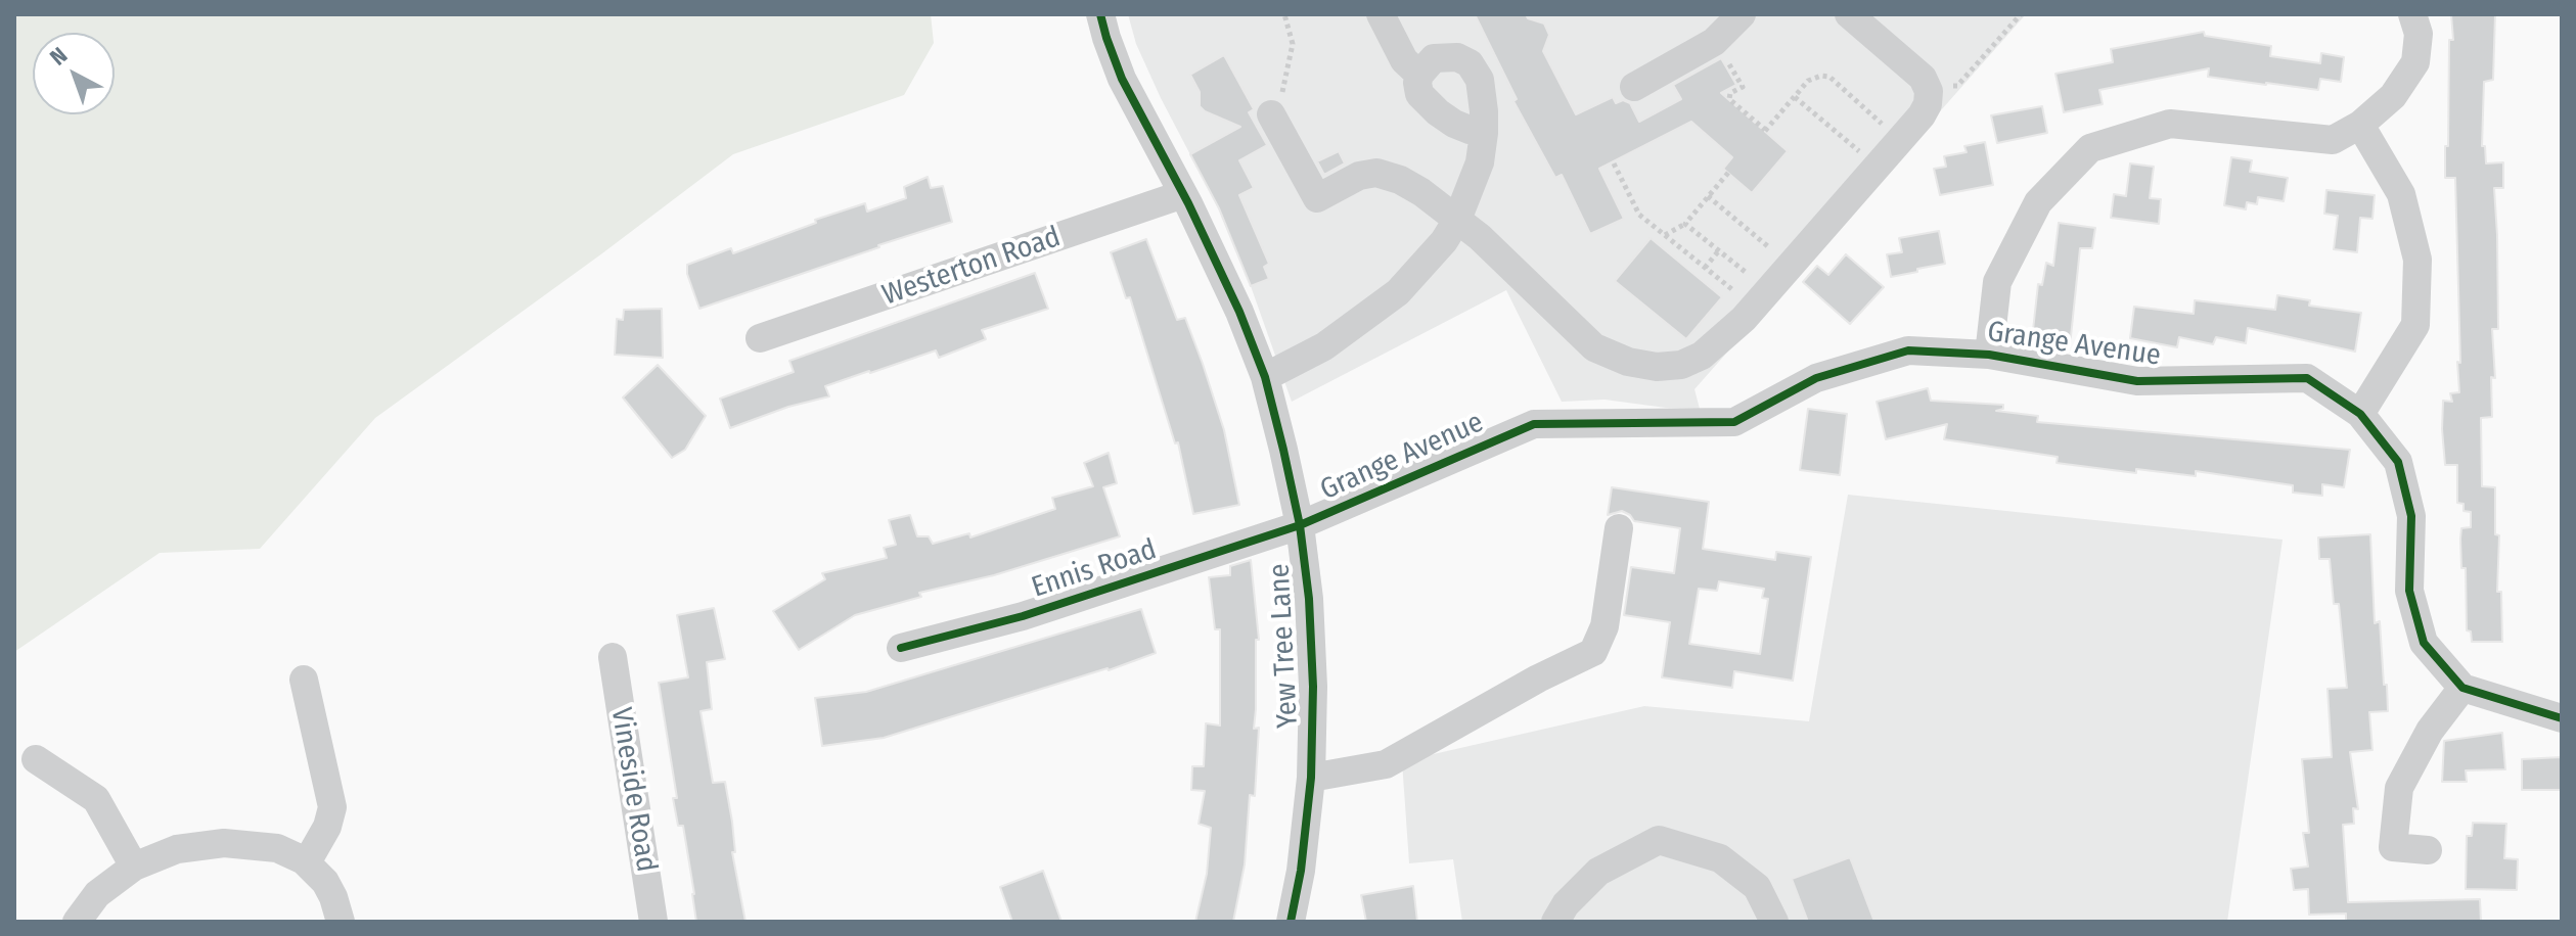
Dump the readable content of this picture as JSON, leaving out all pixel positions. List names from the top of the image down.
{
  "streets": {
    "street": [
      "Westerton Road",
      "Grange Avenue",
      "Ennis Road",
      "Yew Tree Lane",
      "Vineside Road"
    ]
  },
  "crossings": [
    ["Westerton Road", "Yew Tree Lane"],
    ["Grange Avenue", "Ennis Road"],
    ["Grange Avenue", "Yew Tree Lane"],
    ["Ennis Road", "Yew Tree Lane"]
  ],
  "north": "top left"
}
